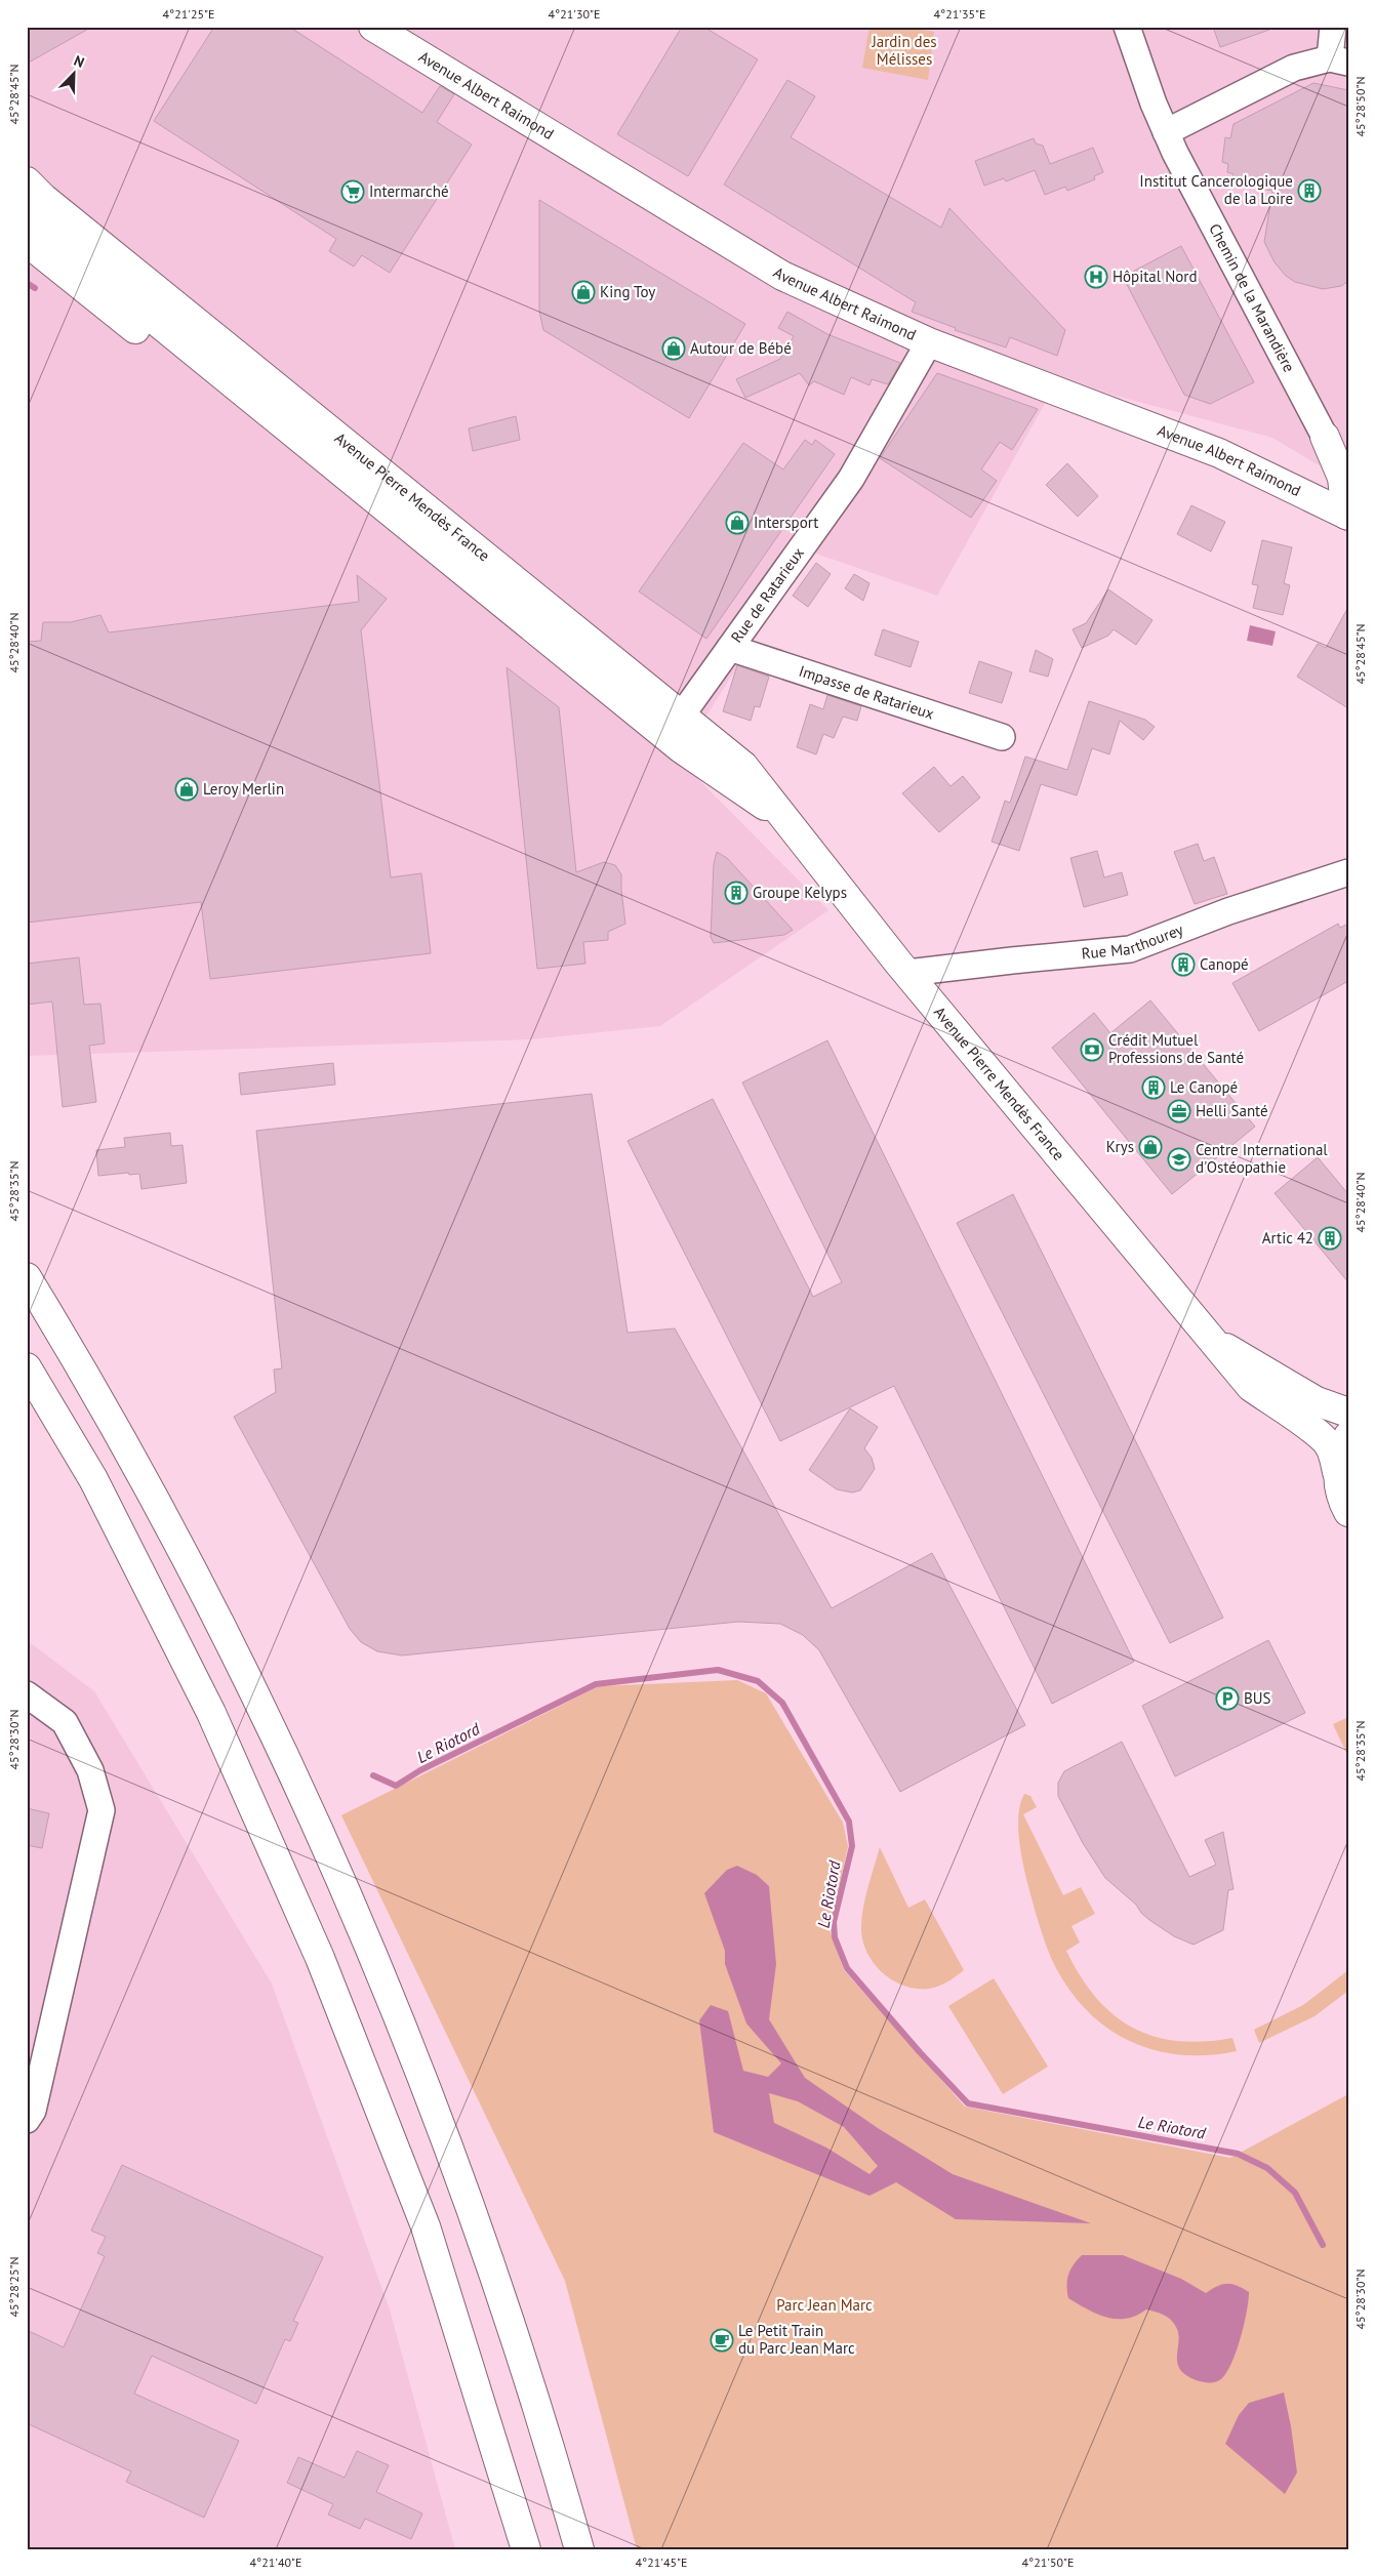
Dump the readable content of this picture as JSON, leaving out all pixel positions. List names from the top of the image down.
{
  "streets": {
    "main road": ["Avenue Albert Raimond", "Chemin de la Marandière", "Avenue Pierre Mendès France"],
    "street": ["Rue de Ratarieux", "Impasse de Ratarieux", "Rue Marthourey"]
  },
  "crossings": [
    ["Avenue Albert Raimond", "Chemin de la Marandière"],
    ["Avenue Albert Raimond", "Rue de Ratarieux"],
    ["Avenue Pierre Mendès France", "Rue de Ratarieux"],
    ["Avenue Pierre Mendès France", "Rue Marthourey"],
    ["Rue de Ratarieux", "Impasse de Ratarieux"]
  ],
  "water": ["Le Riotord"],
  "parks": ["Jardin des Mélisses", "Parc Jean Marc"],
  "places": {
    "building": [
      "Institut Cancerologique de la Loire",
      "Groupe Kelyps",
      "Canopé",
      "Le Canopé",
      "Artic 42"
    ],
    "supermarket": ["Intermarché"],
    "hospital": ["Hôpital Nord"],
    "shop": [
      "King Toy",
      "Autour de Bébé",
      "Intersport",
      "Leroy Merlin",
      "Krys"
    ],
    "bank": ["Crédit Mutuel Professions de Santé"],
    "office": ["Helli Santé"],
    "school or university": ["Centre International d'Ostéopathie"],
    "parking": ["BUS"],
    "cafe": ["Le Petit Train du Parc Jean Marc"]
  },
  "north": "top right",
  "coordinates": [
    "4°21'25\"E",
    "4°21'30\"E",
    "4°21'35\"E",
    "45°28'45\"N",
    "45°28'50\"N",
    "45°28'40\"N",
    "45°28'35\"N",
    "45°28'30\"N",
    "45°28'25\"N",
    "4°21'40\"E",
    "4°21'45\"E",
    "4°21'50\"E"
  ]
}
